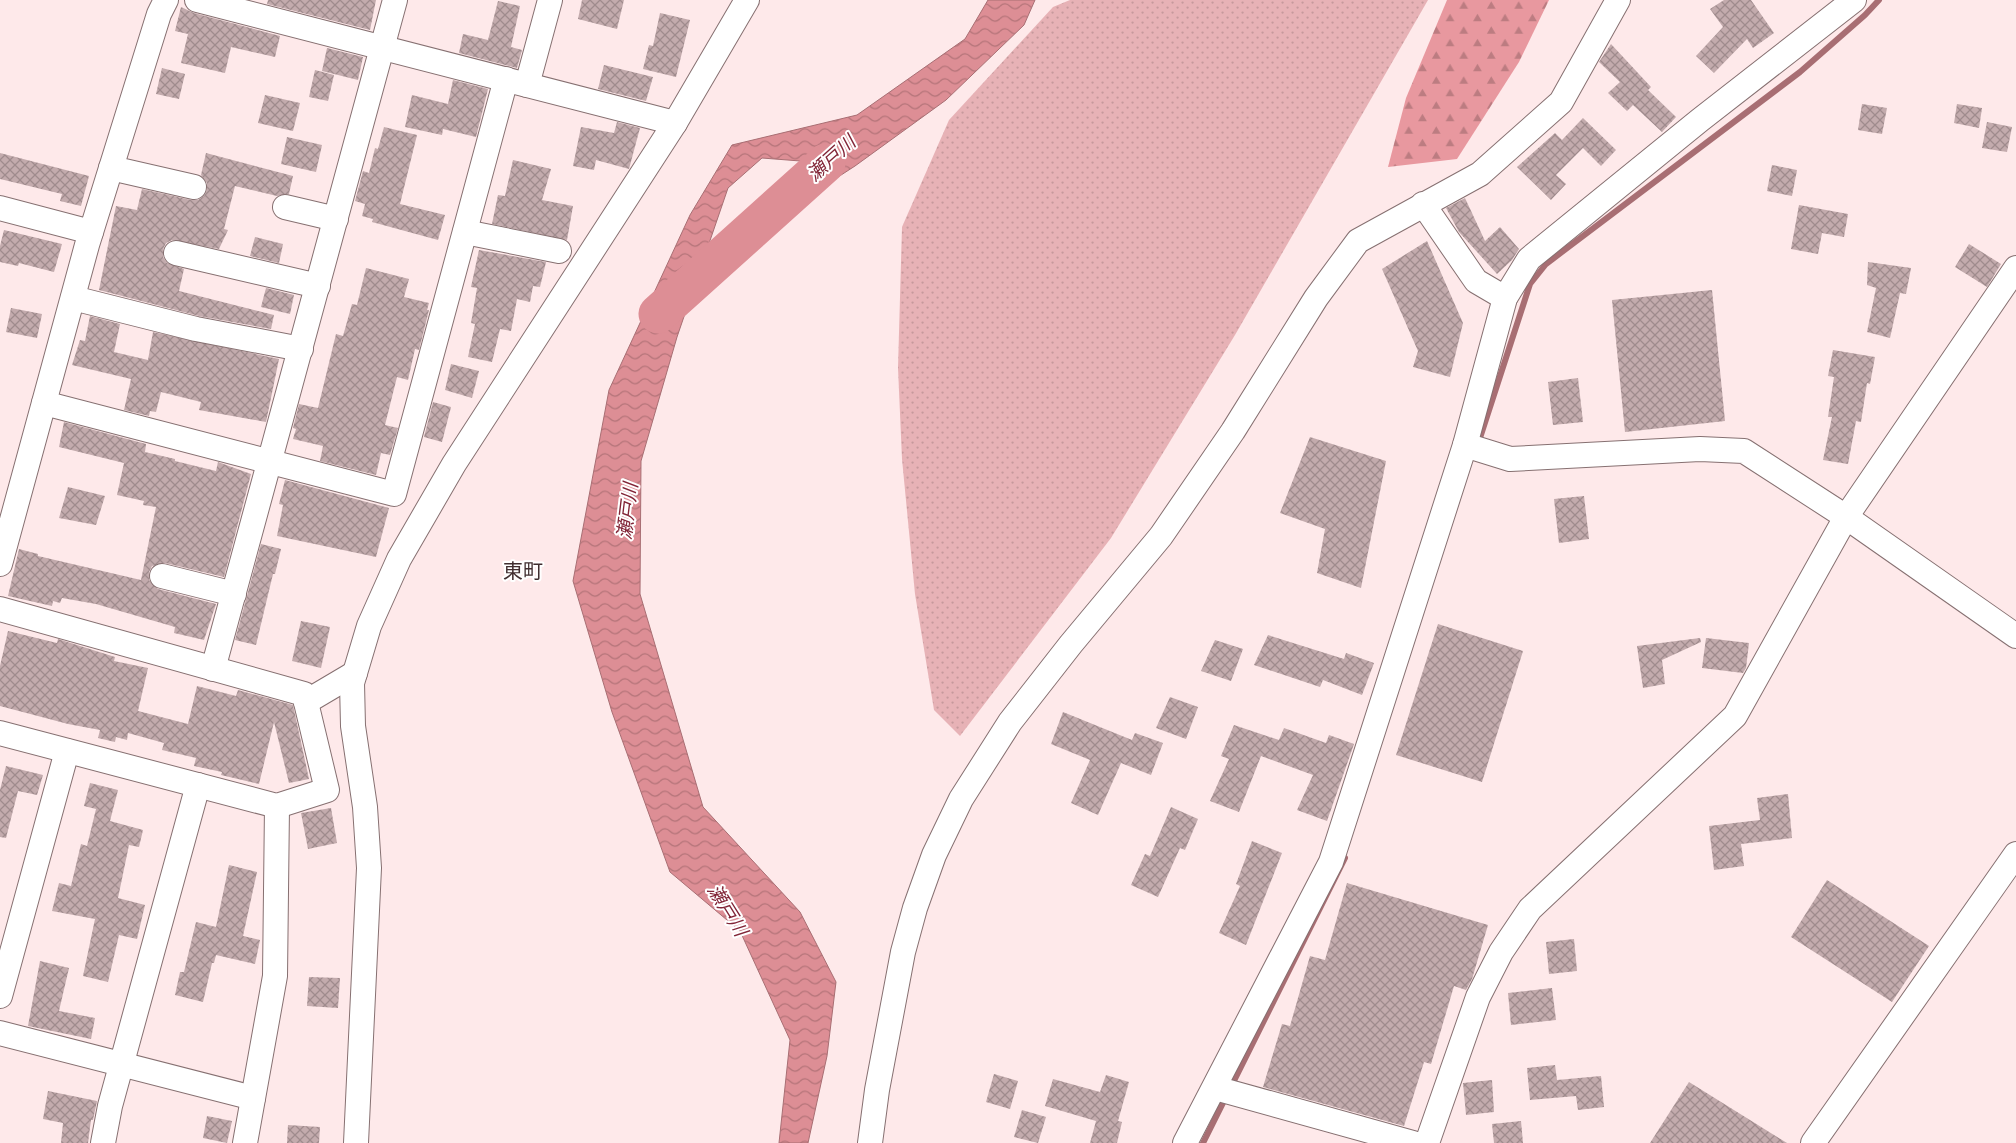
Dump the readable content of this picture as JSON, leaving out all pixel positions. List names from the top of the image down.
{
  "districts": ["東町"],
  "water": ["瀬戸川"]
}
